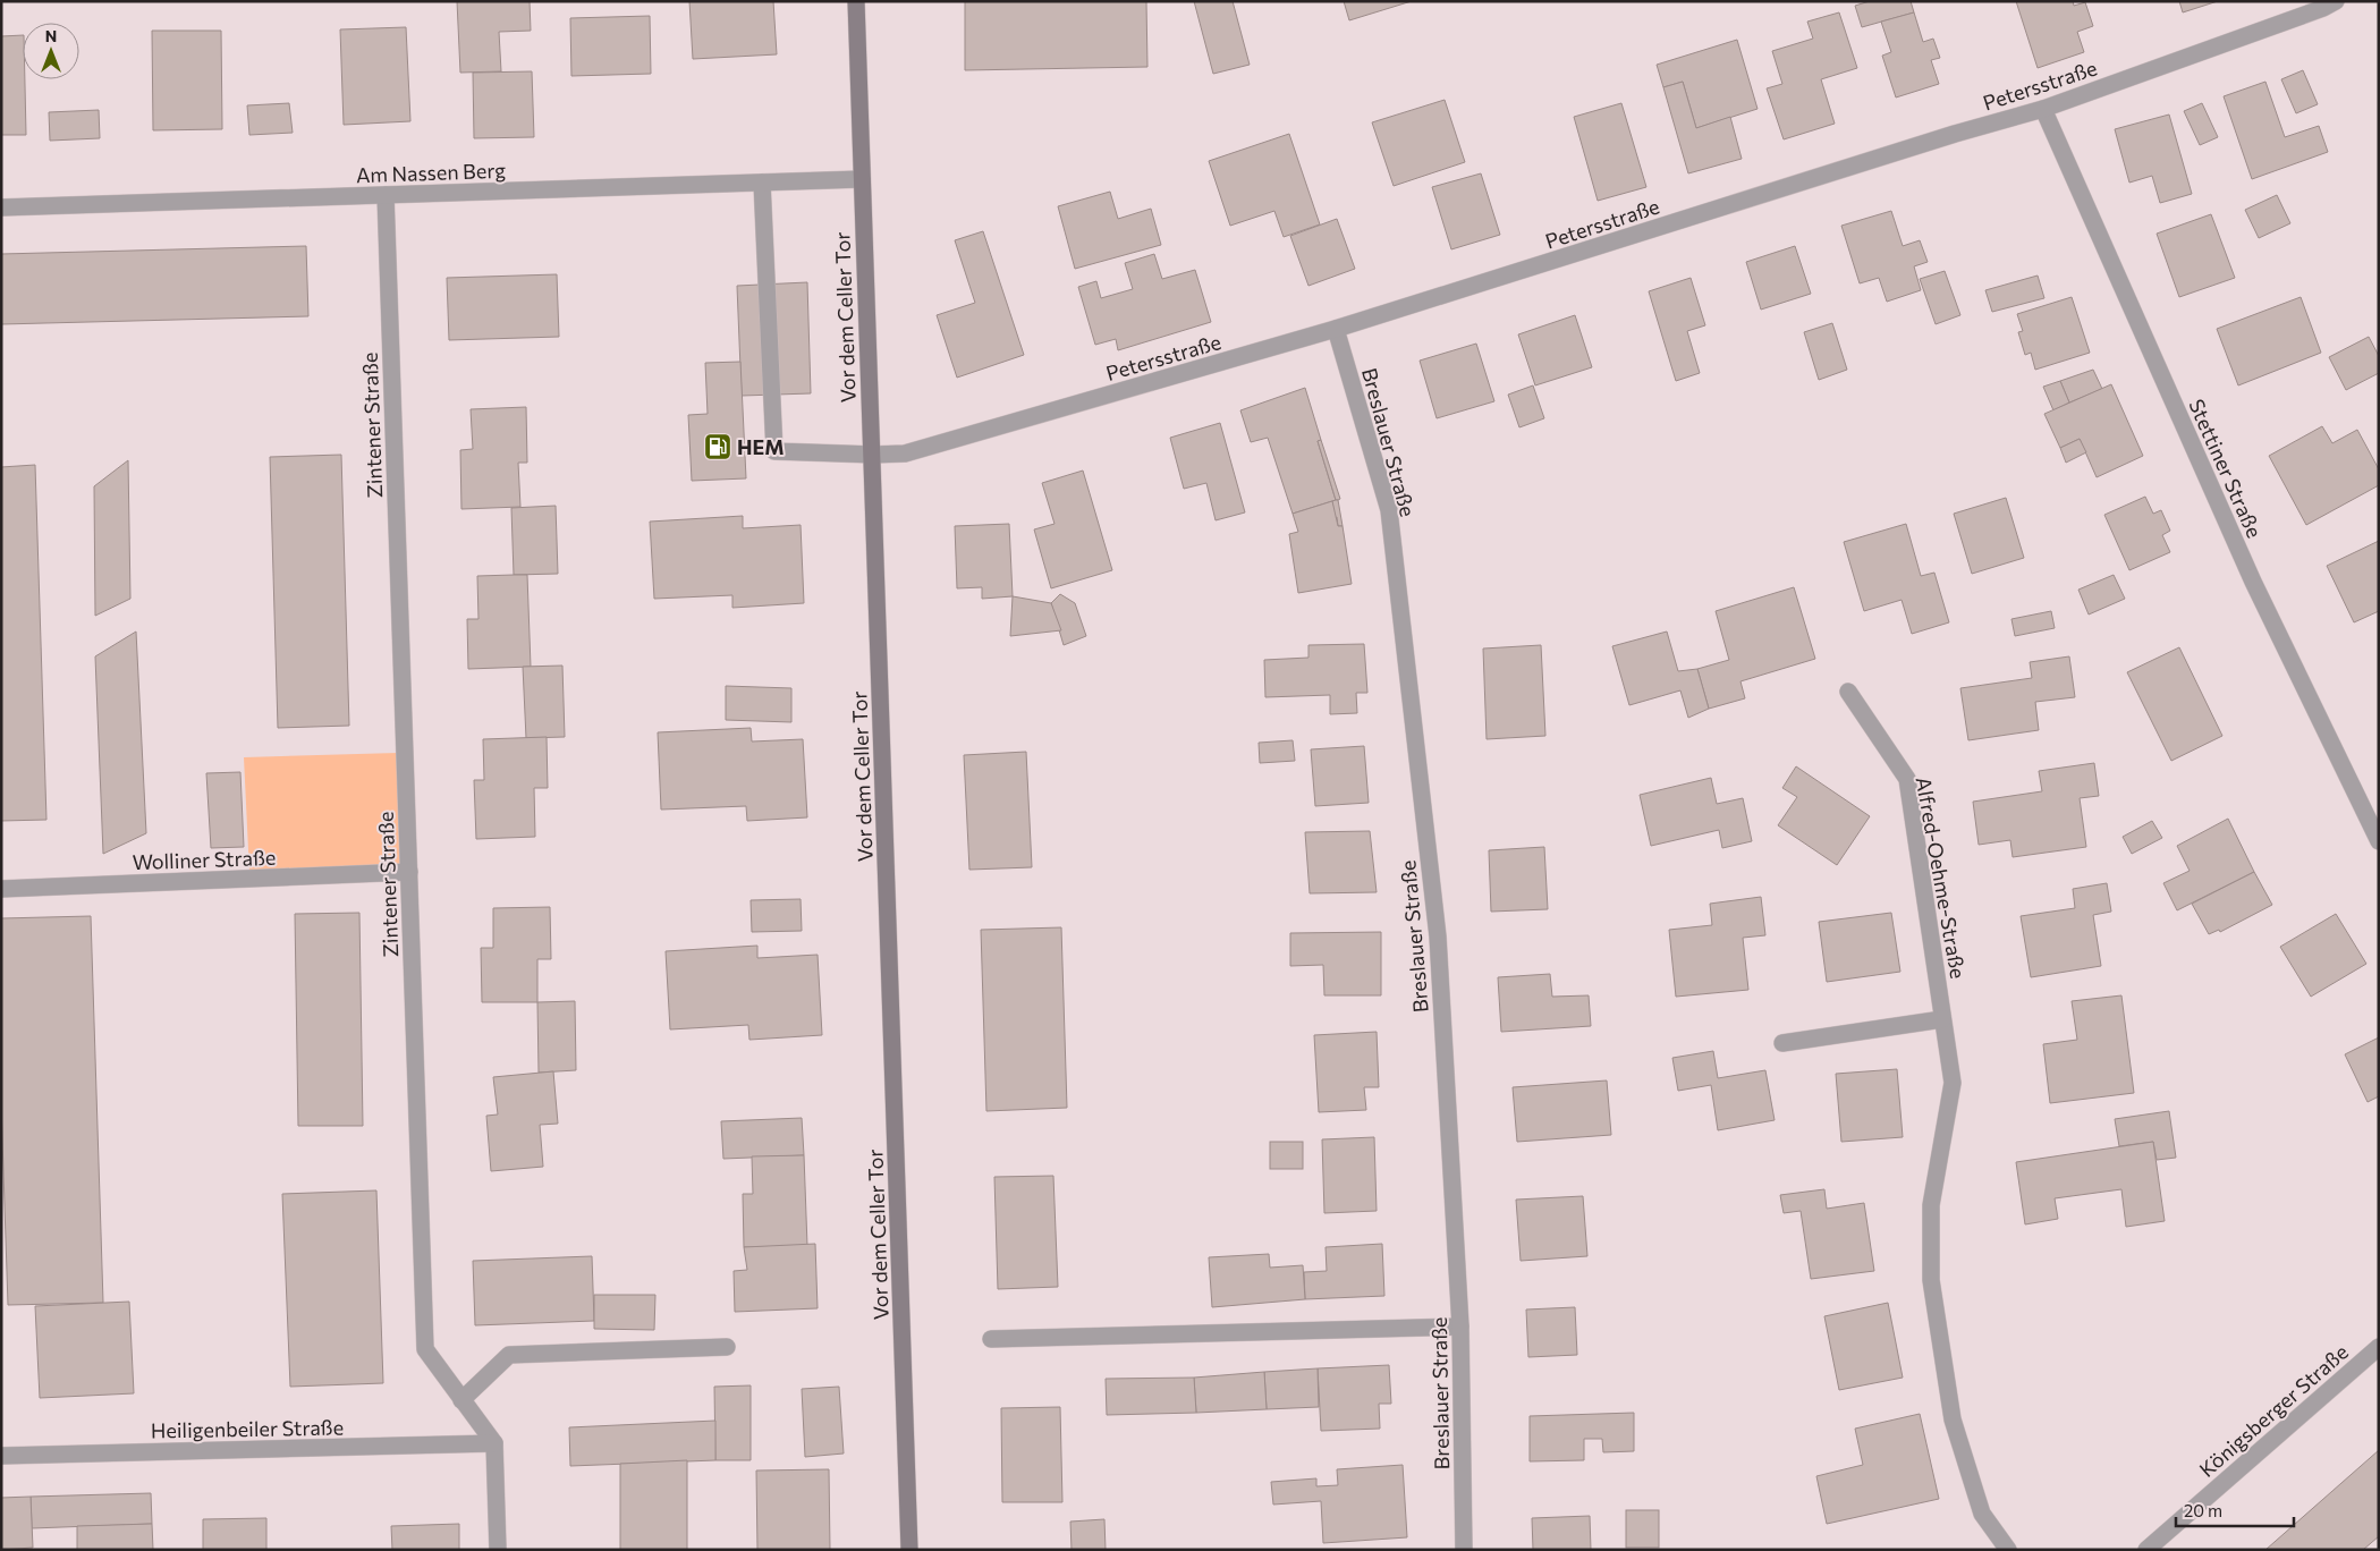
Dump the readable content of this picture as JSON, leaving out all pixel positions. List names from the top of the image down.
{
  "streets": {
    "street": [
      "Petersstraße",
      "Am Nassen Berg",
      "Vor dem Celler Tor",
      "Zintener Straße",
      "Breslauer Straße",
      "Stettiner Straße",
      "Wolliner Straße",
      "Alfred-Oehme-Straße",
      "Königsberger Straße",
      "Heiligenbeiler Straße"
    ]
  },
  "crossings": [
    ["Petersstraße", "Am Nassen Berg"],
    ["Petersstraße", "Vor dem Celler Tor"],
    ["Petersstraße", "Breslauer Straße"],
    ["Petersstraße", "Stettiner Straße"],
    ["Am Nassen Berg", "Vor dem Celler Tor"],
    ["Am Nassen Berg", "Zintener Straße"],
    ["Zintener Straße", "Wolliner Straße"],
    ["Zintener Straße", "Heiligenbeiler Straße"]
  ],
  "places": {
    "fuel station": ["HEM"]
  },
  "scale_bar": "20 m",
  "north": "top"
}
